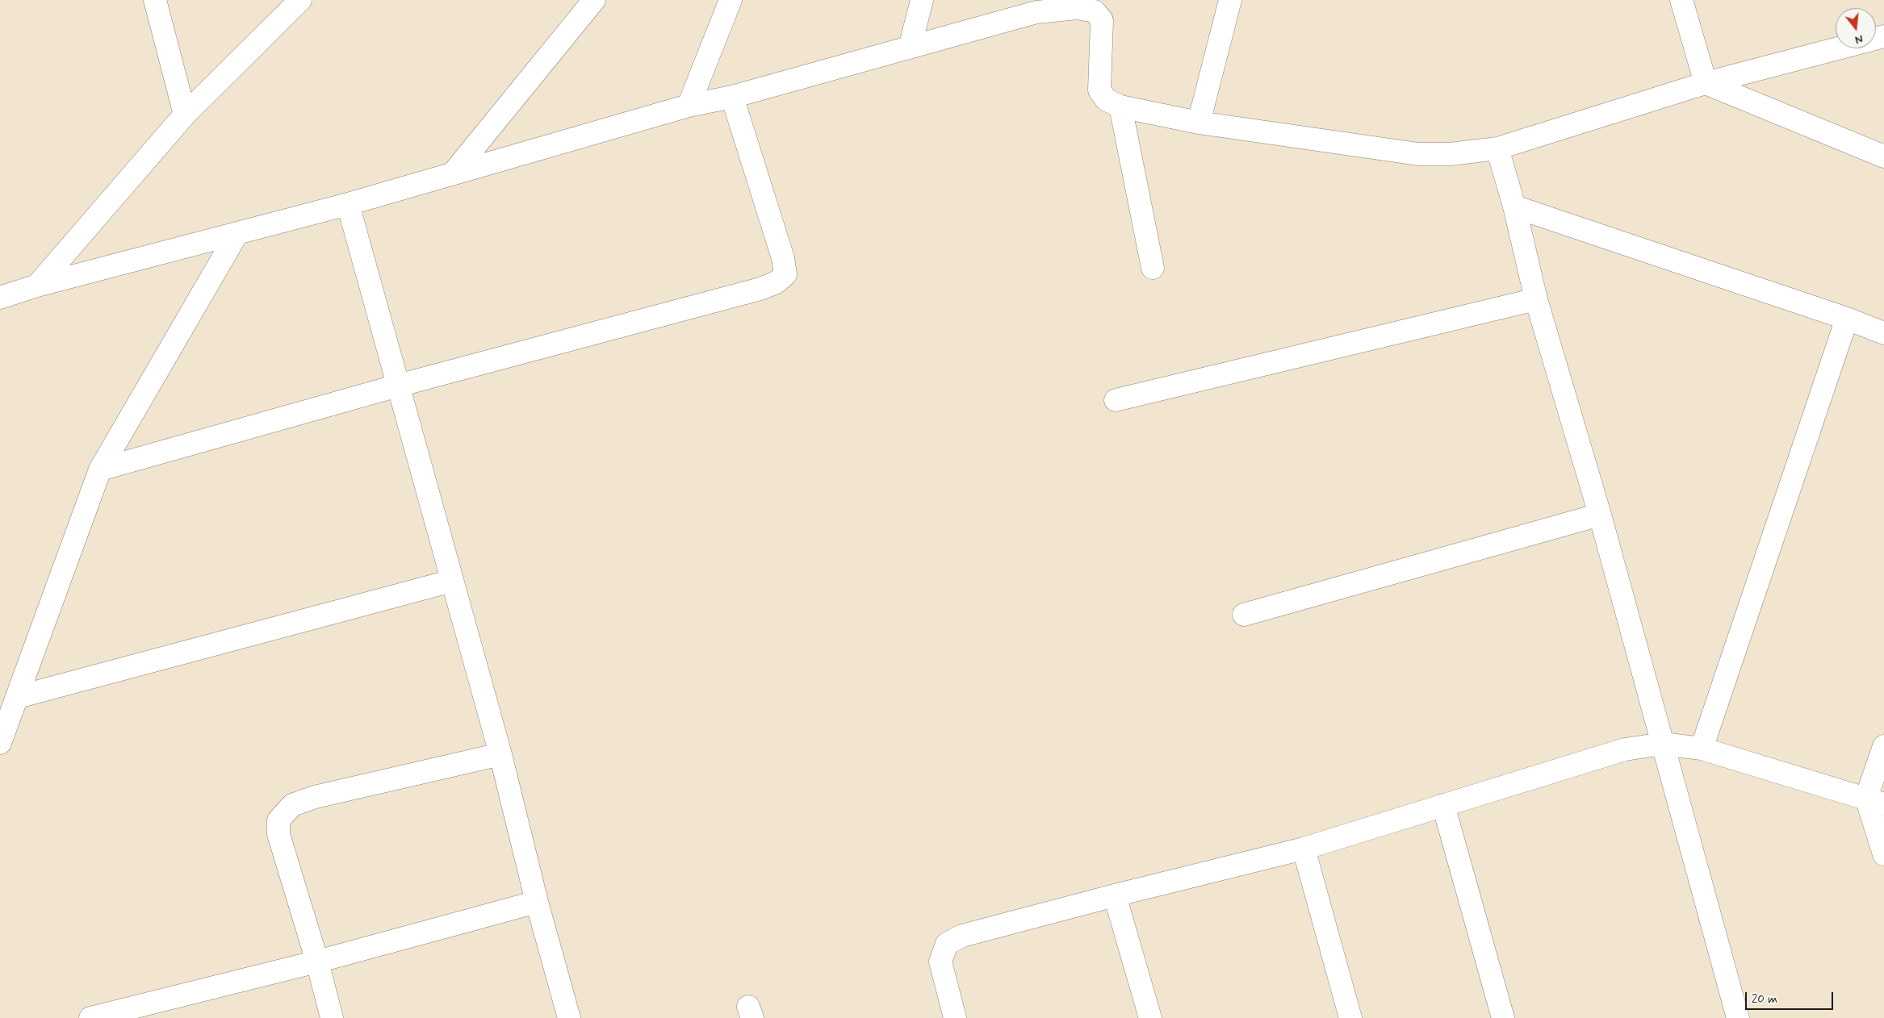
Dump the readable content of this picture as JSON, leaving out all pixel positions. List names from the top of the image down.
{
  "scale_bar": "20 m",
  "north": "bottom"
}
